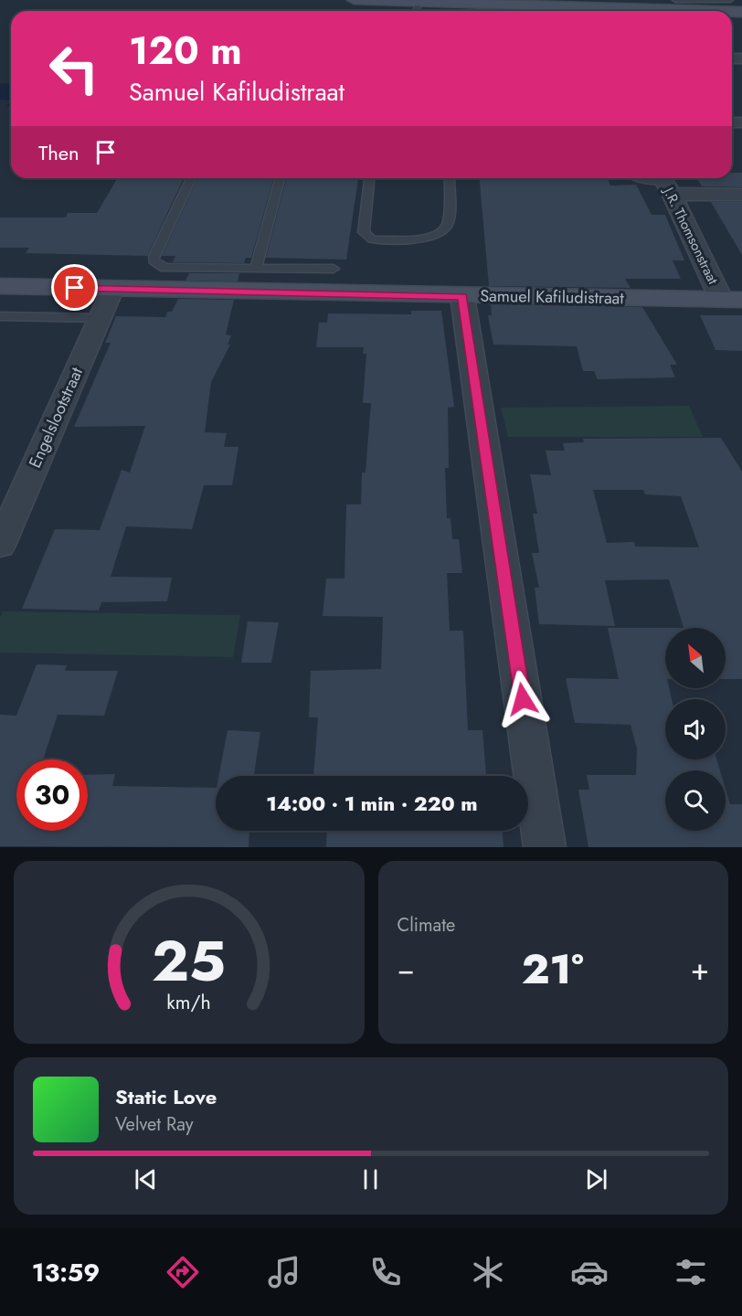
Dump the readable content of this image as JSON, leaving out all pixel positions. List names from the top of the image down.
{
  "streets": {
    "street": ["J.R. Thomsonstraat", "Samuel Kafiludistraat", "Engelslootstraat"]
  },
  "crossings": [
    ["J.R. Thomsonstraat", "Samuel Kafiludistraat"],
    ["Samuel Kafiludistraat", "Engelslootstraat"]
  ],
  "north": "top left",
  "page": {
    "turn": ["120 m", "Samuel Kafiludistraat"],
    "then": "Then",
    "limit": "30",
    "trip": "14:00 · 1 min · 220 m",
    "tile": "Climate",
    "heat": ["−", "21°", "+"],
    "song": ["Static Love", "Velvet Ray"],
    "tabs": "13:59",
    "gauge": ["25", "km/h"]
  }
}
